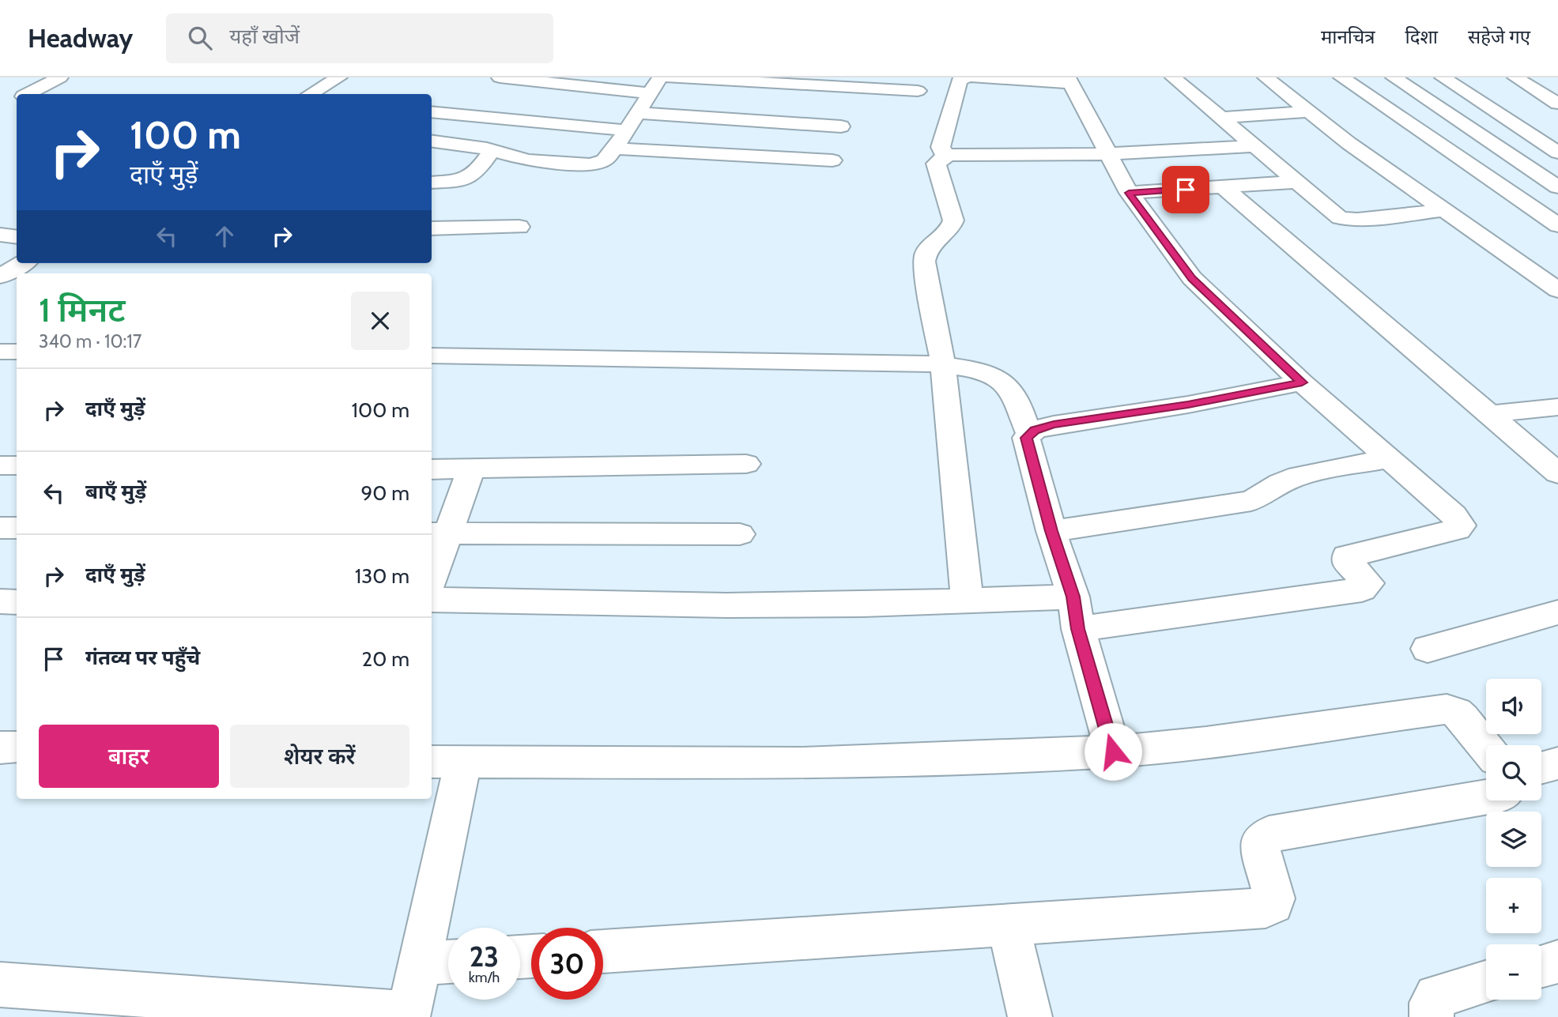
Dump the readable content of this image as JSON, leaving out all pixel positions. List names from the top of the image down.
{
  "page": {
    "header": "Headway",
    "search": "यहाँ खोजें",
    "nav": ["मानचित्र", "दिशा", "सहेजे गए"],
    "turn": ["100 m", "दाएँ मुड़ें"],
    "heading": ["1 मिनट", "340 m · 10:17"],
    "list": [
      {
        "name": "दाएँ मुड़ें",
        "value": "100 m"
      },
      {
        "name": "बाएँ मुड़ें",
        "value": "90 m"
      },
      {
        "name": "दाएँ मुड़ें",
        "value": "130 m"
      },
      {
        "name": "गंतव्य पर पहुँचे",
        "value": "20 m"
      }
    ],
    "map_buttons": ["+", "−"],
    "buttons": ["बाहर", "शेयर करें"],
    "speed": "23 km/h",
    "limit": "30"
  }
}
